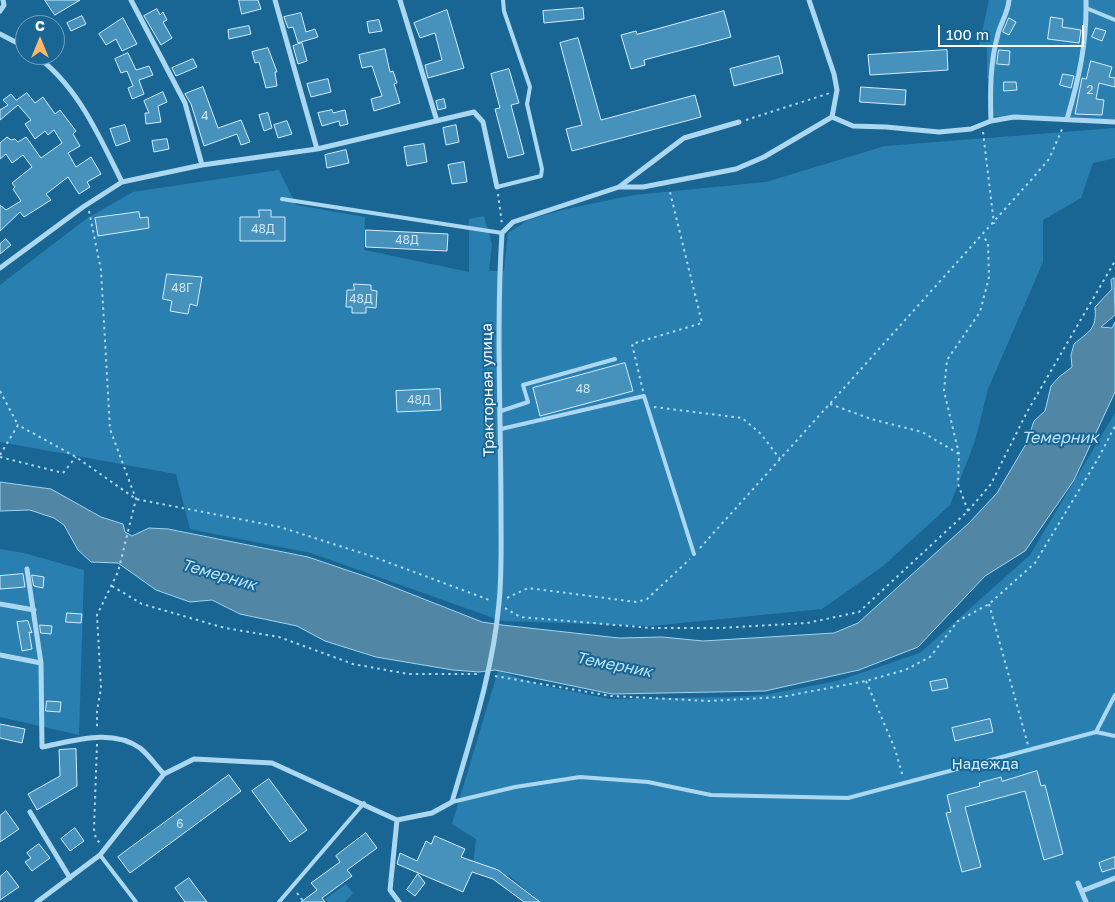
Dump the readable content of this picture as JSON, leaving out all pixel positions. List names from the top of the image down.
{
  "streets": {
    "street": ["Тракторная улица"]
  },
  "water": ["Темерник"],
  "parks": ["Надежда"],
  "house_numbers": [
    "2",
    "4",
    "48Д",
    "48Д",
    "48Г",
    "48Д",
    "48",
    "48Д",
    "6"
  ],
  "scale_bar": "100 m",
  "north": "top"
}
